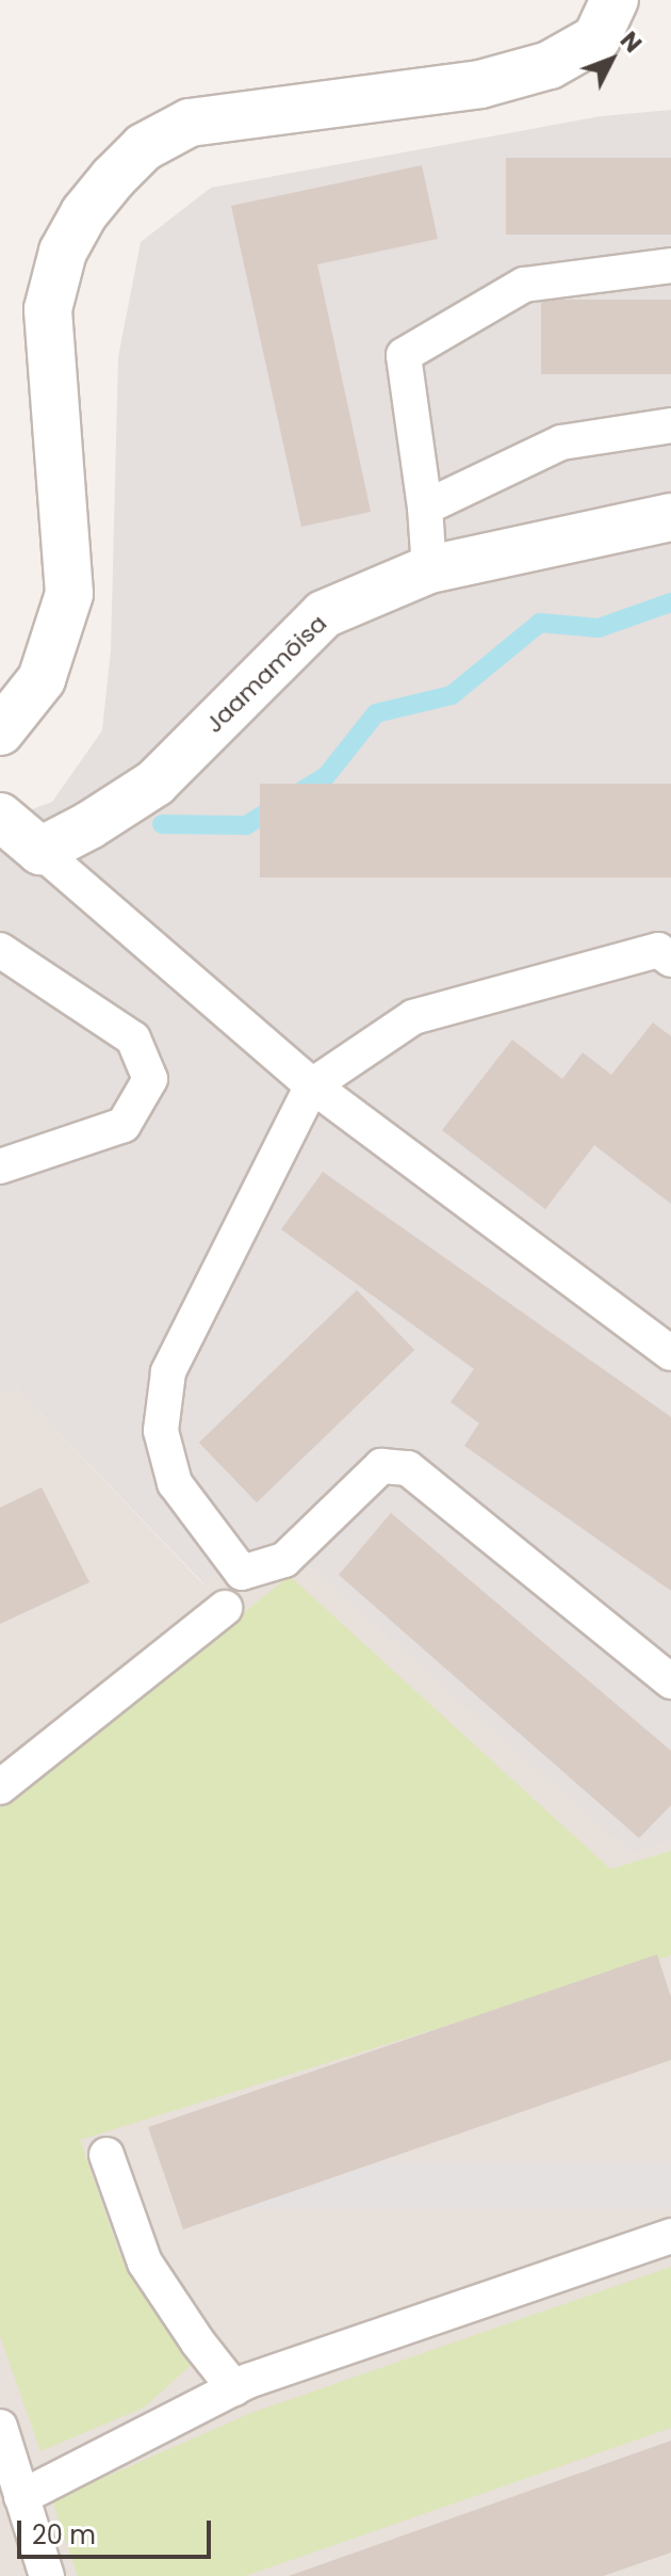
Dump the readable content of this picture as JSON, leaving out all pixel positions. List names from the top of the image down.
{
  "streets": {
    "street": ["Jaamamõisa"]
  },
  "scale_bar": "20 m",
  "north": "top right"
}
